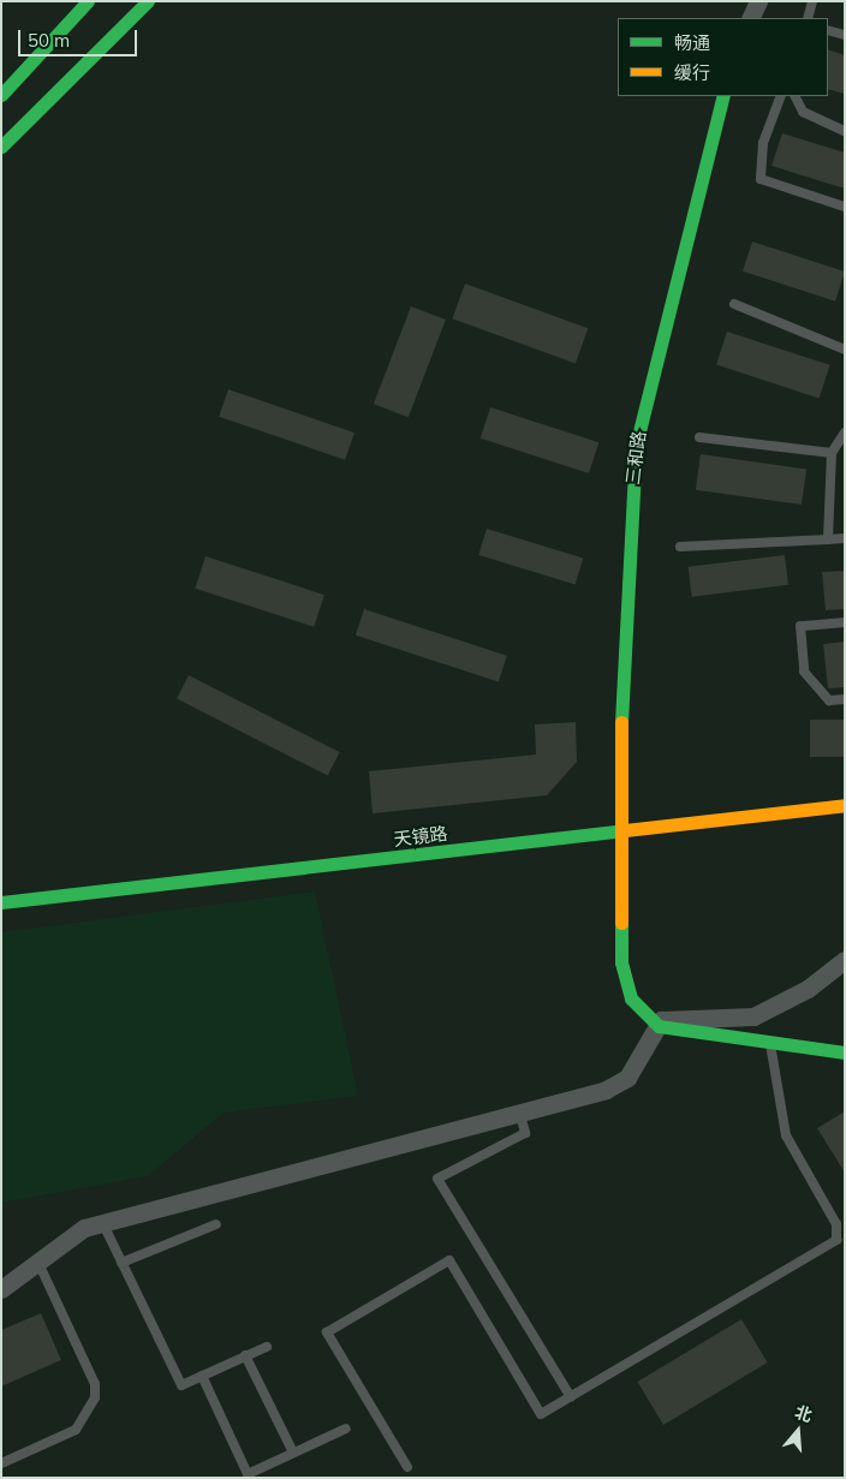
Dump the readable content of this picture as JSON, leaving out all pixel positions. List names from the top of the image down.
{
  "streets": {
    "street": ["三和路", "天镜路"]
  },
  "crossings": [
    ["三和路", "天镜路"]
  ],
  "legend": ["畅通", "缓行"],
  "scale_bar": "50 m",
  "north": "top"
}
